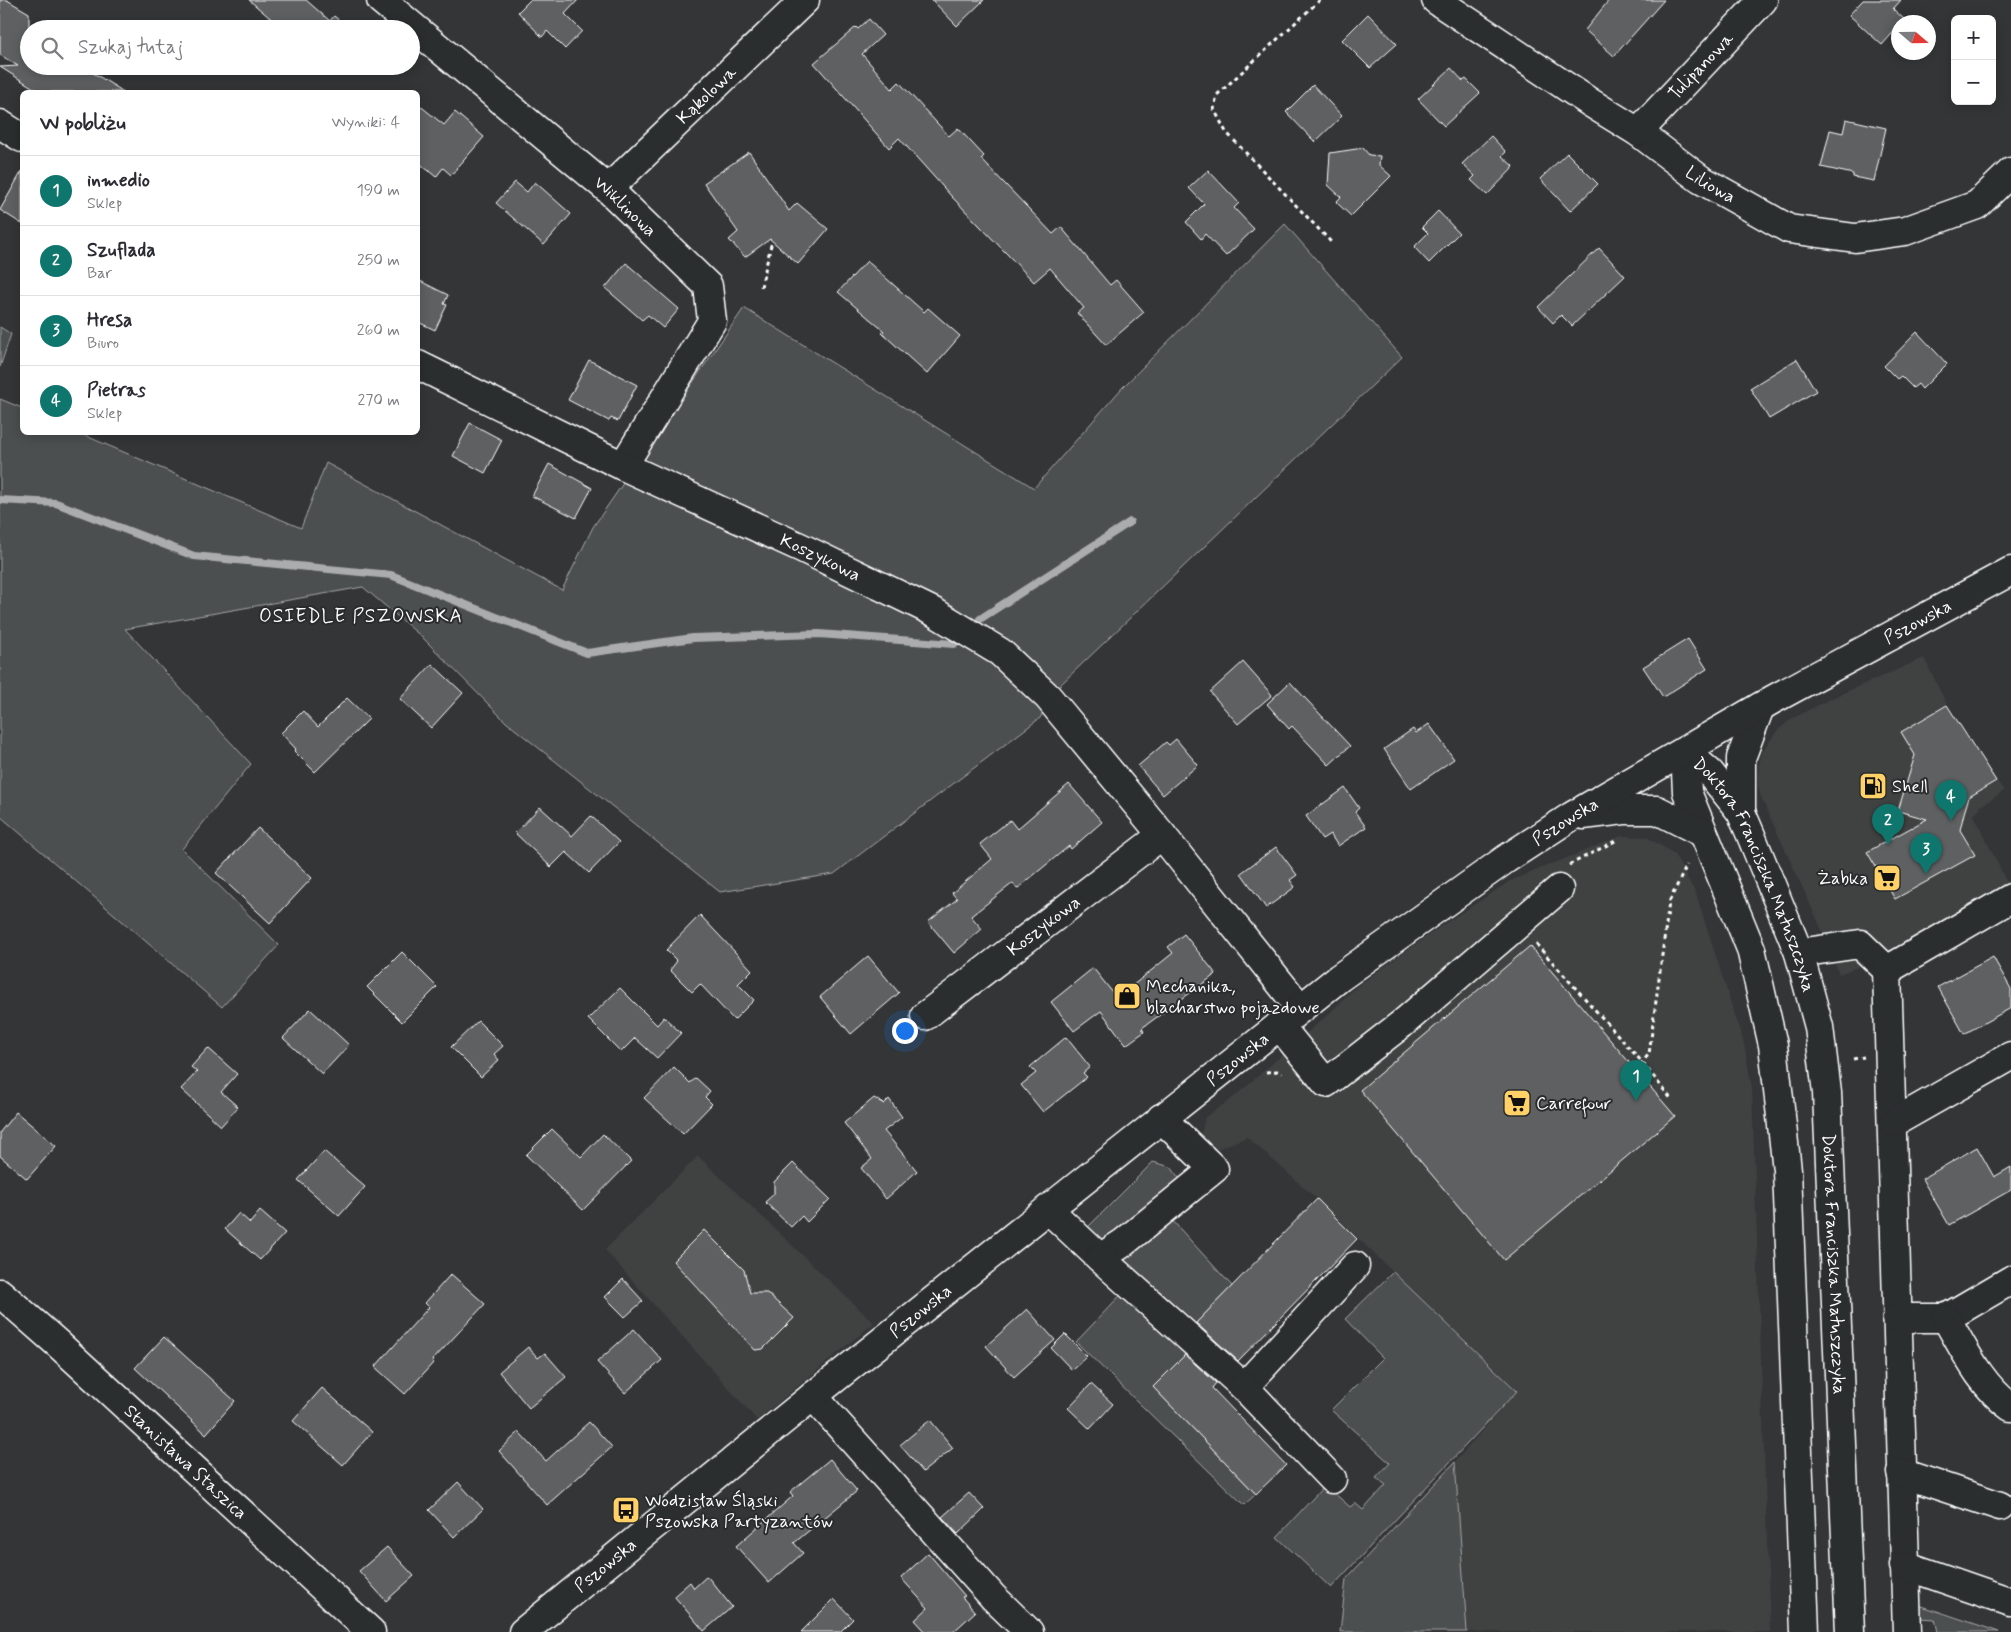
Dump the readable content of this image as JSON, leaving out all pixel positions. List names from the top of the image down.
{
  "streets": {
    "street": [
      "Tulipanowa",
      "Kąkolowa",
      "Liliowa",
      "Wiklinowa",
      "Koszykowa",
      "Pszowska",
      "Doktora Franciszka Matuszczyka",
      "Stanisława Staszica"
    ]
  },
  "crossings": [
    ["Tulipanowa", "Liliowa"],
    ["Kąkolowa", "Wiklinowa"],
    ["Wiklinowa", "Koszykowa"],
    ["Koszykowa", "Pszowska"],
    ["Pszowska", "Doktora Franciszka Matuszczyka"]
  ],
  "districts": ["OSIEDLE PSZOWSKA"],
  "places": {
    "fuel station": ["Shell"],
    "supermarket": ["Żabka", "Carrefour"],
    "shop": ["Mechanika, blacharstwo pojazdowe"],
    "bus stop": ["Wodzisław Śląski Pszowska Partyzantów"]
  },
  "north": "right",
  "page": {
    "map_buttons": ["+", "−"],
    "search": "Szukaj tutaj",
    "heading": ["W pobliżu", "Wyniki: 4"],
    "list": [
      {
        "mark": "1",
        "name": "inmedio",
        "note": "Sklep",
        "value": "190 m"
      },
      {
        "mark": "2",
        "name": "Szuflada",
        "note": "Bar",
        "value": "250 m"
      },
      {
        "mark": "3",
        "name": "Hresa",
        "note": "Biuro",
        "value": "260 m"
      },
      {
        "mark": "4",
        "name": "Pietras",
        "note": "Sklep",
        "value": "270 m"
      }
    ],
    "pins": [
      "4",
      "2",
      "3",
      "1"
    ]
  }
}
